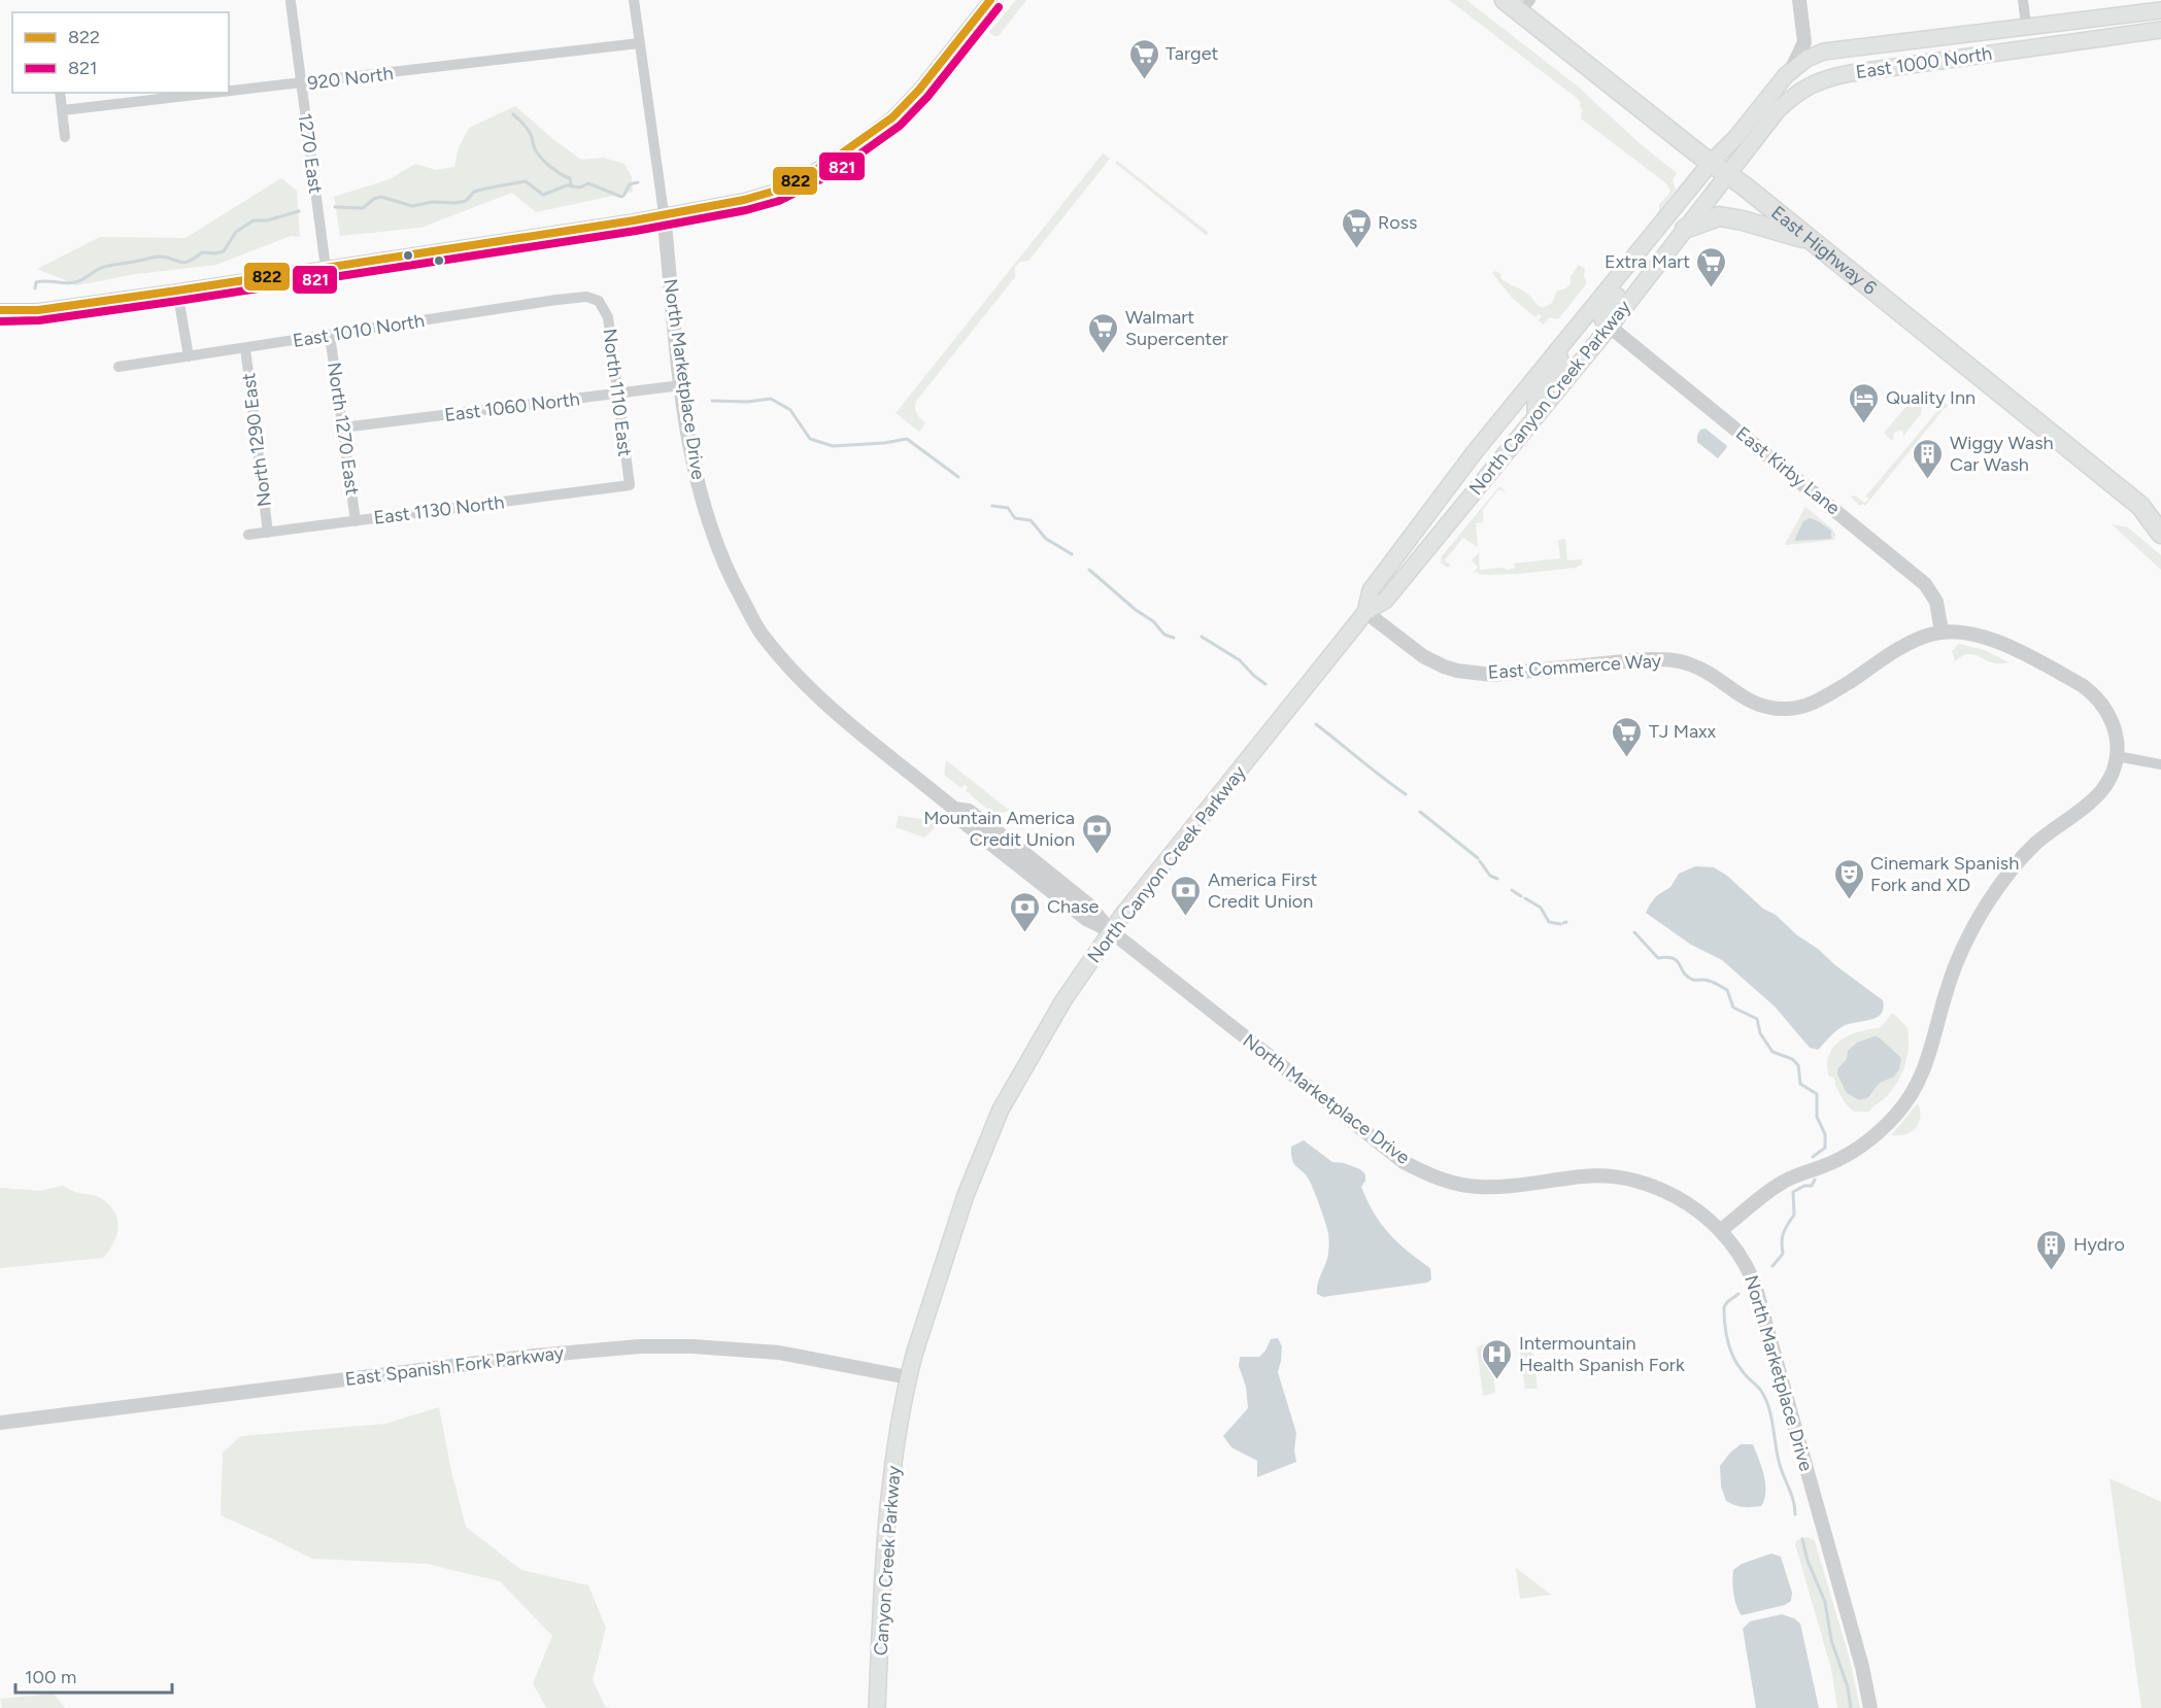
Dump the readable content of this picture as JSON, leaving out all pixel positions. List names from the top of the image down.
{
  "streets": {
    "highway": ["East Highway 6"],
    "main road": ["East 1000 North", "North Canyon Creek Parkway", "Canyon Creek Parkway"],
    "street": [
      "920 North",
      "1270 East",
      "East 1010 North",
      "North Marketplace Drive",
      "North 1110 East",
      "East 1060 North",
      "North 1270 East",
      "North 1290 East",
      "East Kirby Lane",
      "East 1130 North",
      "East Commerce Way",
      "East Spanish Fork Parkway"
    ]
  },
  "crossings": [
    ["East 1000 North", "East Highway 6"],
    ["East 1000 North", "North Canyon Creek Parkway"],
    ["920 North", "1270 East"],
    ["920 North", "North Marketplace Drive"],
    ["East Highway 6", "North Canyon Creek Parkway"],
    ["East 1010 North", "North 1110 East"],
    ["East 1010 North", "North 1270 East"],
    ["East 1010 North", "North 1290 East"],
    ["North Marketplace Drive", "North Canyon Creek Parkway"],
    ["North Marketplace Drive", "East 1060 North"],
    ["North 1110 East", "East 1060 North"],
    ["North 1110 East", "East 1130 North"],
    ["North Canyon Creek Parkway", "East Kirby Lane"],
    ["North Canyon Creek Parkway", "East Commerce Way"],
    ["North Canyon Creek Parkway", "East Spanish Fork Parkway"],
    ["North Canyon Creek Parkway", "Canyon Creek Parkway"],
    ["East 1060 North", "North 1270 East"],
    ["North 1270 East", "East 1130 North"],
    ["North 1290 East", "East 1130 North"],
    ["East Kirby Lane", "East Commerce Way"],
    ["East Spanish Fork Parkway", "Canyon Creek Parkway"]
  ],
  "places": {
    "supermarket": [
      "Target",
      "Ross",
      "Extra Mart",
      "Walmart Supercenter",
      "TJ Maxx"
    ],
    "hotel": ["Quality Inn"],
    "building": ["Wiggy Wash Car Wash", "Hydro"],
    "bank": ["Mountain America Credit Union", "America First Credit Union", "Chase"],
    "theatre": ["Cinemark Spanish Fork and XD"],
    "hospital": ["Intermountain Health Spanish Fork"]
  },
  "lines": ["transit line 822", "transit line 821"],
  "legend": ["822", "821"],
  "scale_bar": "100 m"
}
